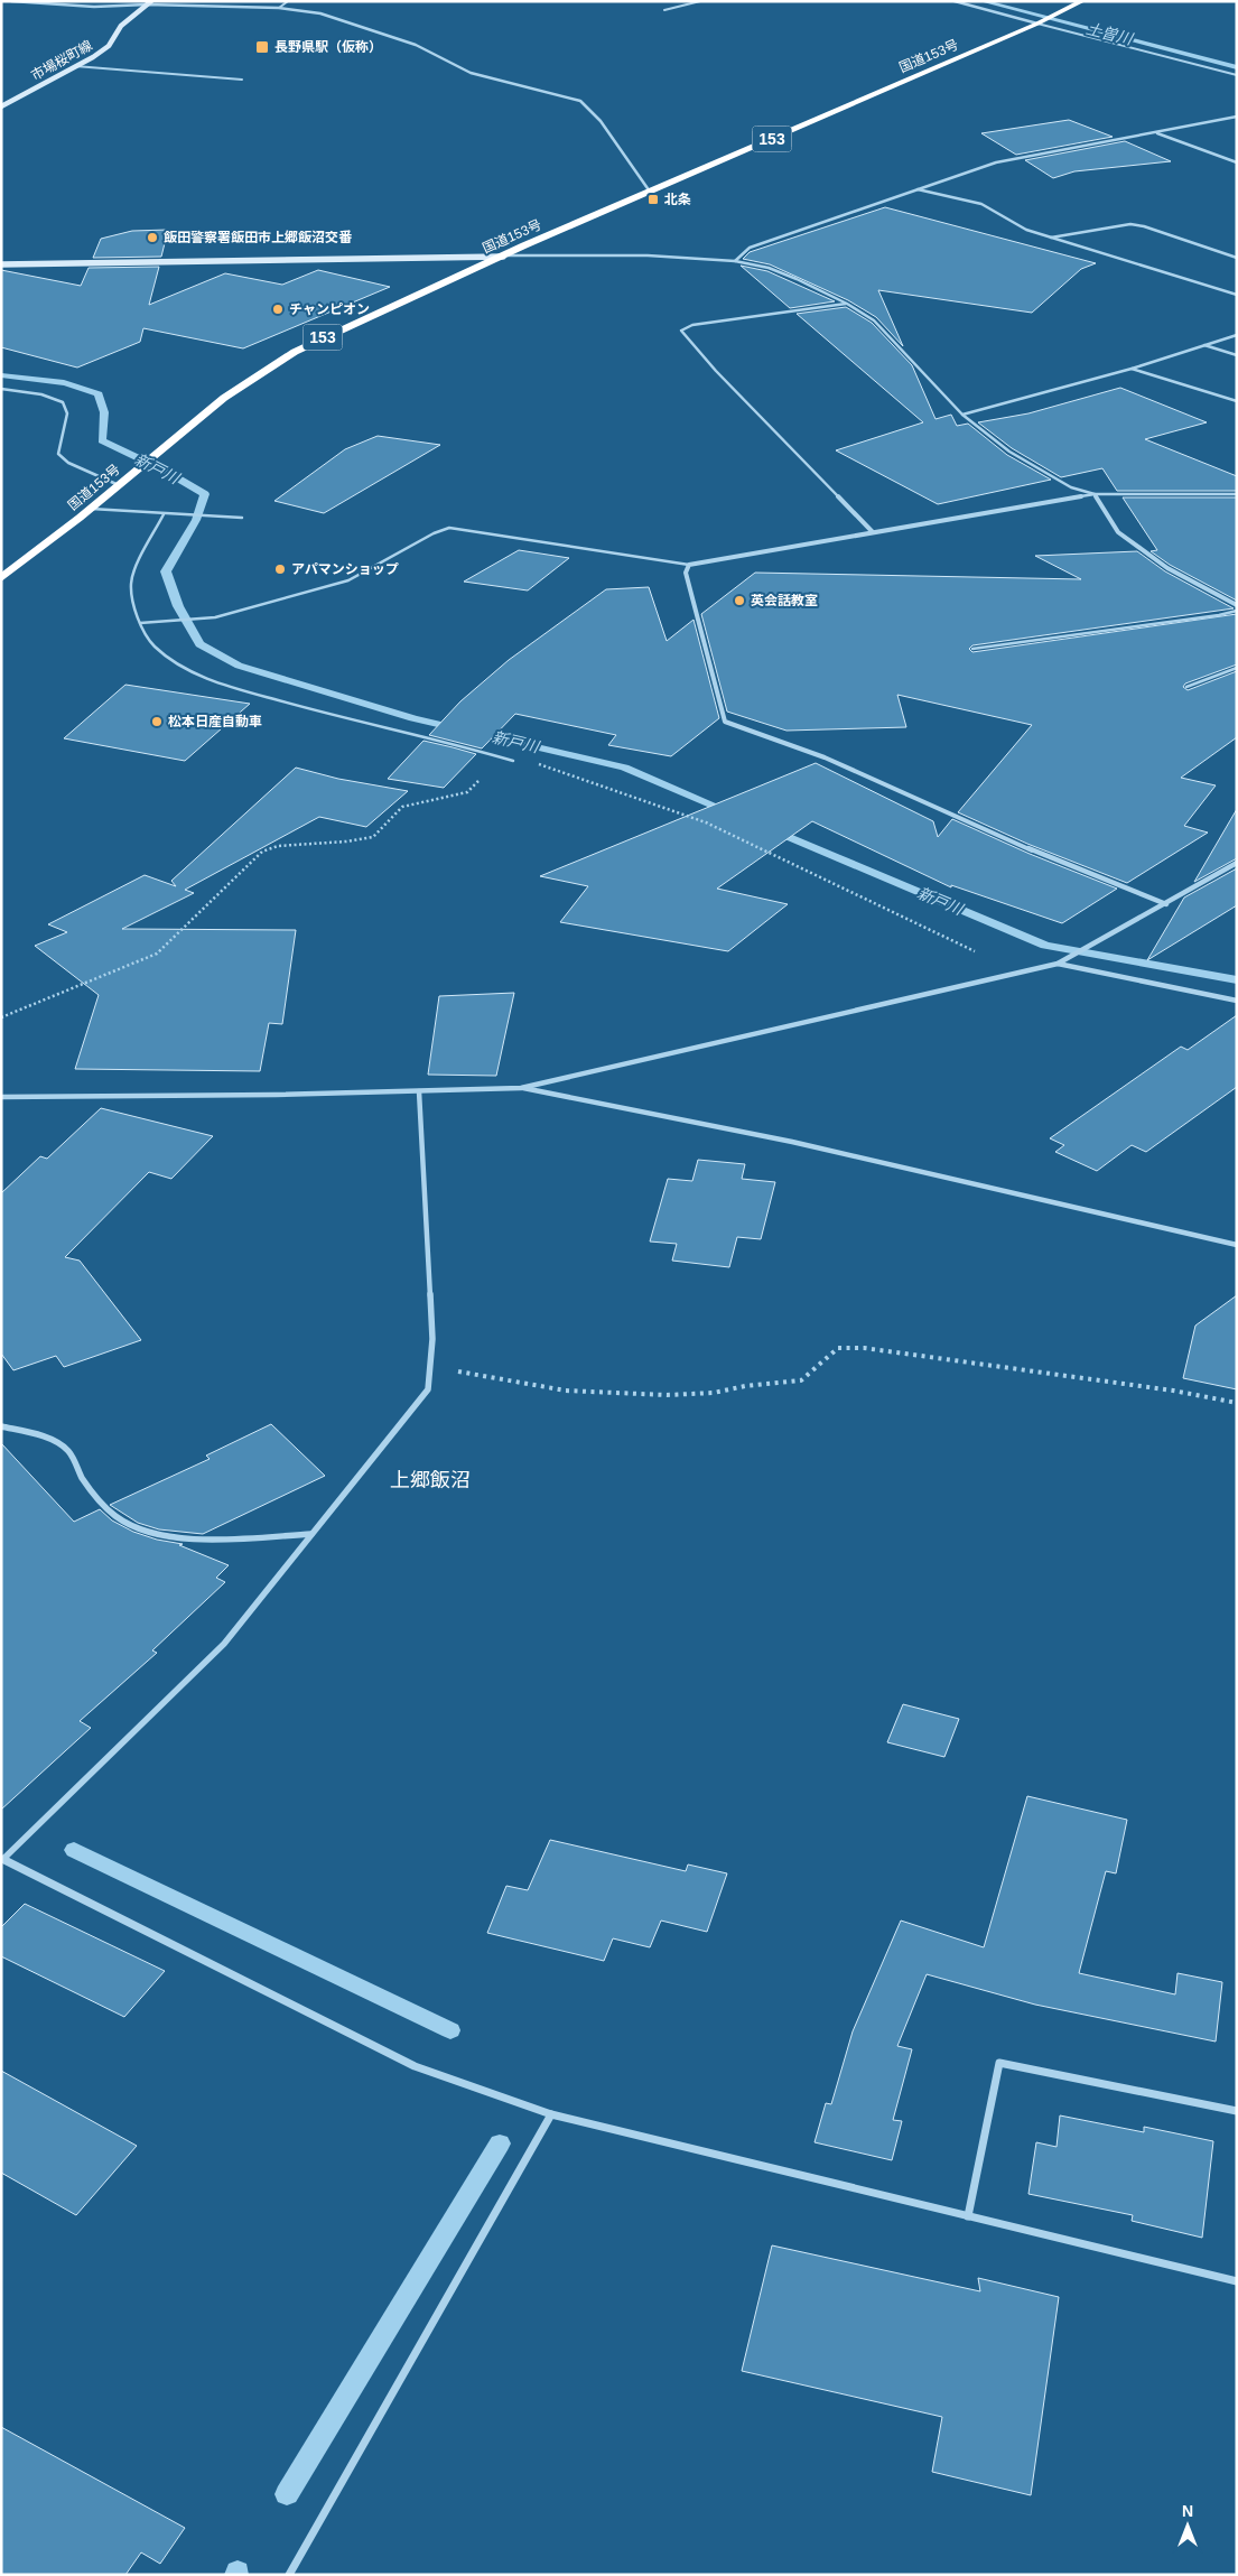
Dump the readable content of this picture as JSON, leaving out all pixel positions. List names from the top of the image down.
{
  "streets": {
    "highway": ["国道153号", "153"],
    "main road": ["市場桜町線"]
  },
  "districts": ["上郷飯沼"],
  "water": ["土曽川", "新戸川"],
  "places": {
    "transit": ["長野県駅（仮称）", "北条"],
    "other": [
      "飯田警察署飯田市上郷飯沼交番",
      "チャンピオン",
      "アパマンショップ",
      "英会話教室",
      "松本日産自動車"
    ]
  },
  "north": "top"
}
